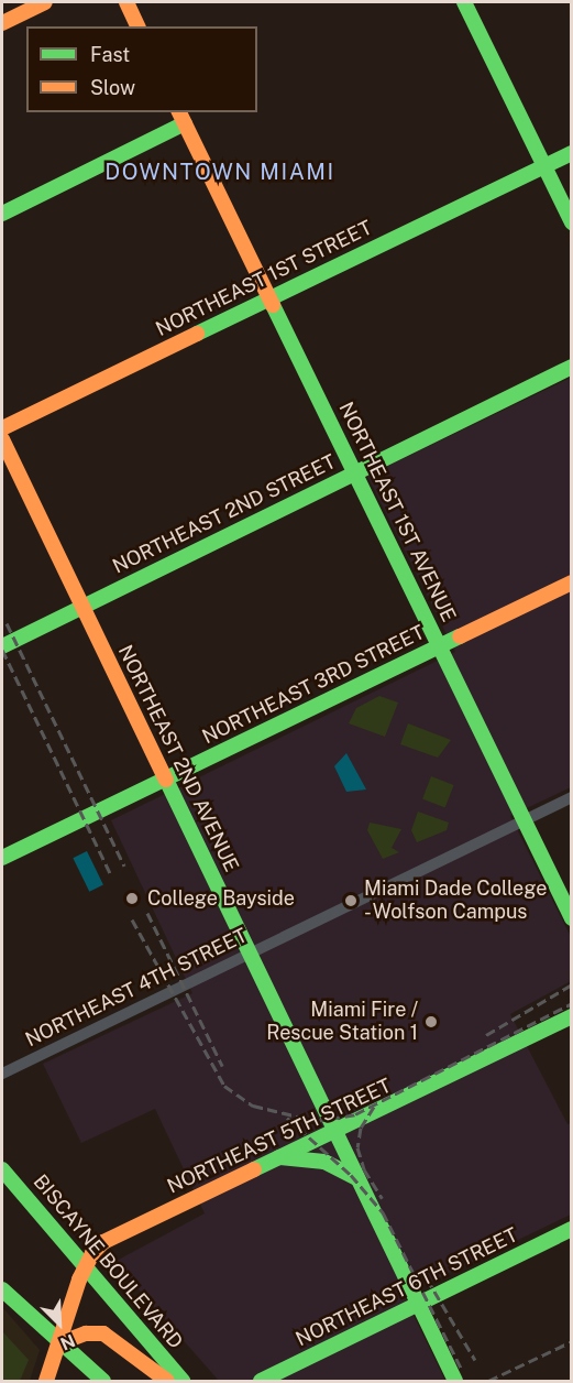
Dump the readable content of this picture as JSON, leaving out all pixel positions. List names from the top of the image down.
{
  "streets": {
    "main road": [
      "NORTHEAST 1ST STREET",
      "NORTHEAST 1ST AVENUE",
      "NORTHEAST 2ND STREET",
      "NORTHEAST 3RD STREET",
      "NORTHEAST 2ND AVENUE",
      "NORTHEAST 5TH STREET",
      "BISCAYNE BOULEVARD",
      "NORTHEAST 6TH STREET"
    ],
    "street": ["NORTHEAST 4TH STREET"]
  },
  "crossings": [
    ["NORTHEAST 1ST STREET", "NORTHEAST 1ST AVENUE"],
    ["NORTHEAST 1ST AVENUE", "NORTHEAST 2ND STREET"],
    ["NORTHEAST 1ST AVENUE", "NORTHEAST 3RD STREET"],
    ["NORTHEAST 1ST AVENUE", "NORTHEAST 4TH STREET"],
    ["NORTHEAST 2ND STREET", "NORTHEAST 2ND AVENUE"],
    ["NORTHEAST 3RD STREET", "NORTHEAST 2ND AVENUE"],
    ["NORTHEAST 2ND AVENUE", "NORTHEAST 4TH STREET"],
    ["NORTHEAST 2ND AVENUE", "NORTHEAST 5TH STREET"],
    ["NORTHEAST 2ND AVENUE", "NORTHEAST 6TH STREET"],
    ["NORTHEAST 5TH STREET", "BISCAYNE BOULEVARD"]
  ],
  "districts": ["DOWNTOWN MIAMI"],
  "places": ["College Bayside", "Miami Dade College - Wolfson Campus", "Miami Fire / Rescue Station 1"],
  "legend": ["Fast", "Slow"],
  "north": "bottom right"
}
